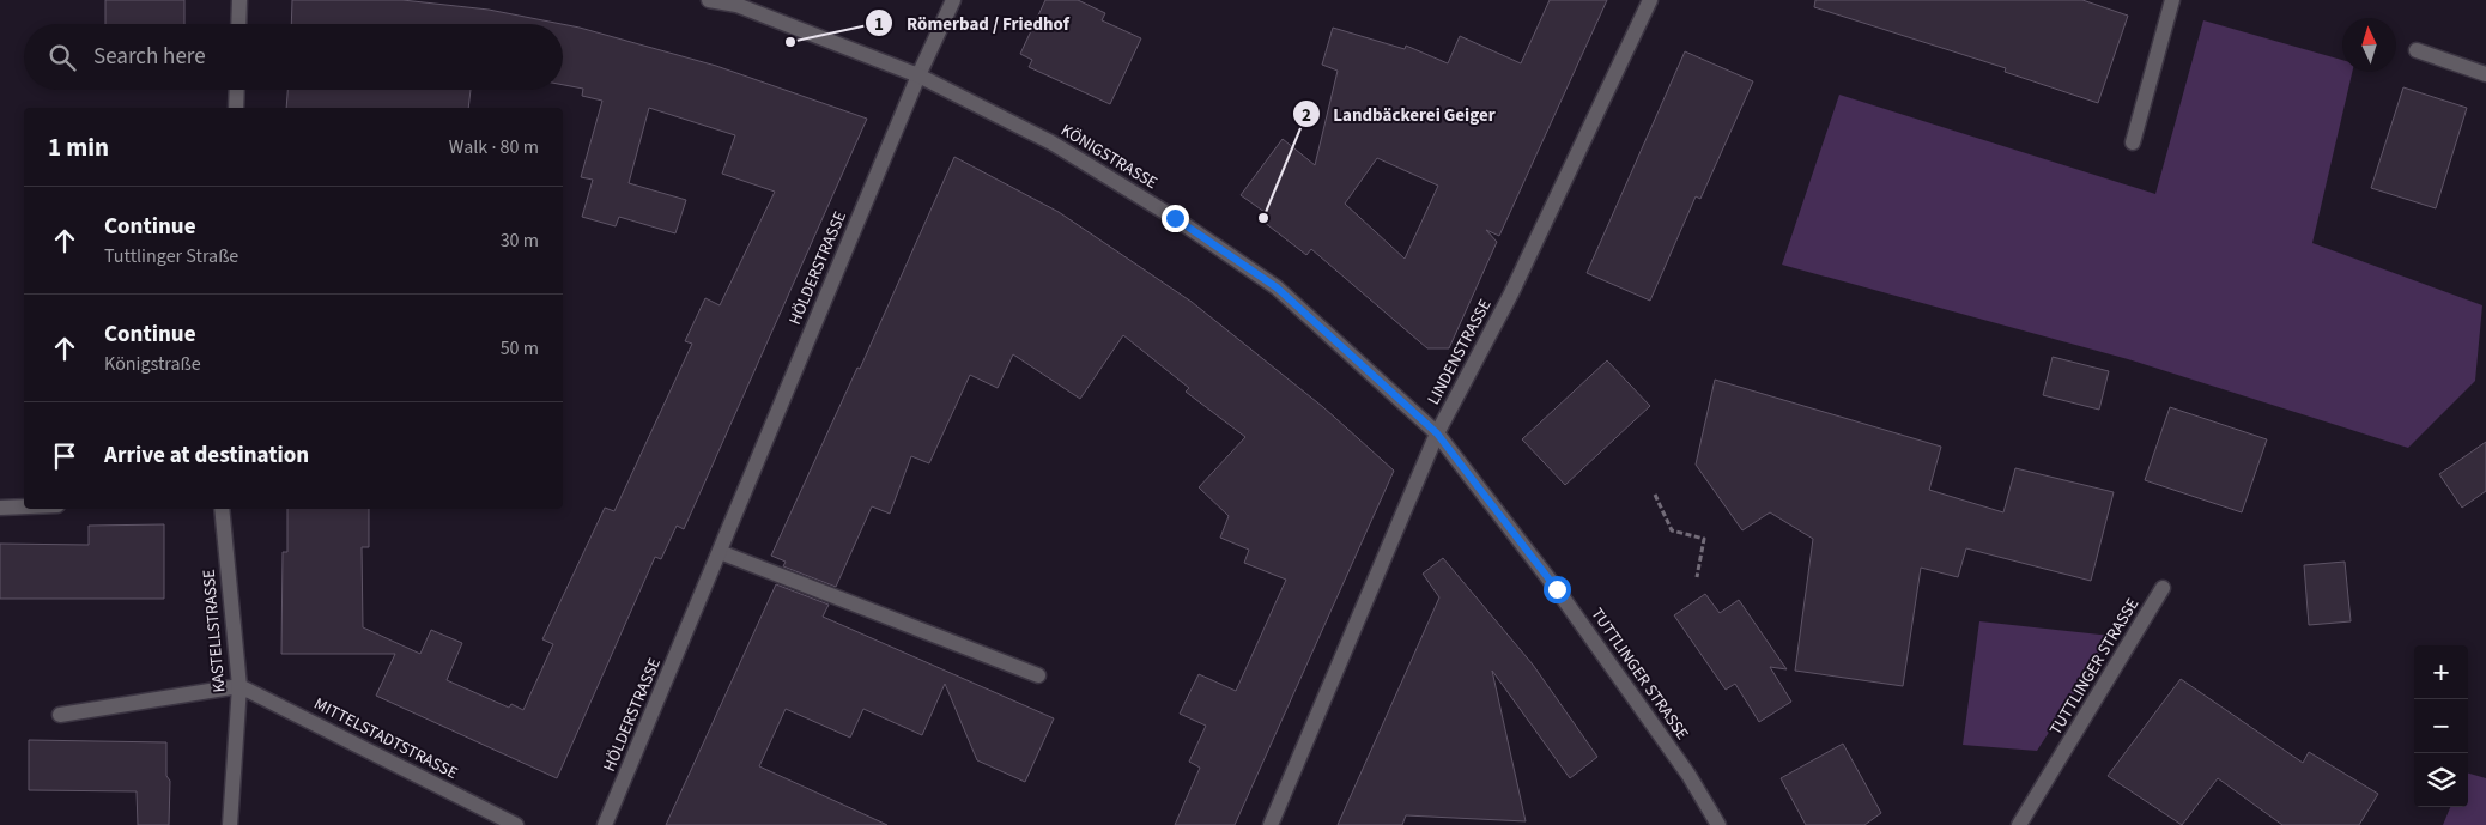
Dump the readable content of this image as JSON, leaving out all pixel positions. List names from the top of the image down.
{
  "streets": {
    "street": [
      "KÖNIGSTRASSE",
      "HÖLDERSTRASSE",
      "LINDENSTRASSE",
      "KASTELLSTRASSE",
      "TUTTLINGER STRASSE",
      "MITTELSTADTSTRASSE"
    ]
  },
  "crossings": [
    ["KÖNIGSTRASSE", "HÖLDERSTRASSE"],
    ["KÖNIGSTRASSE", "LINDENSTRASSE"],
    ["KÖNIGSTRASSE", "TUTTLINGER STRASSE"],
    ["LINDENSTRASSE", "TUTTLINGER STRASSE"],
    ["KASTELLSTRASSE", "MITTELSTADTSTRASSE"]
  ],
  "places": ["Römerbad / Friedhof", "Landbäckerei Geiger"],
  "north": "top",
  "page": {
    "search": "Search here",
    "heading": ["1 min", "Walk · 80 m"],
    "list": [
      ["Continue", "Tuttlinger Straße", "30 m"],
      ["Continue", "Königstraße", "50 m"],
      "Arrive at destination"
    ],
    "map_buttons": ["+", "−"]
  }
}
